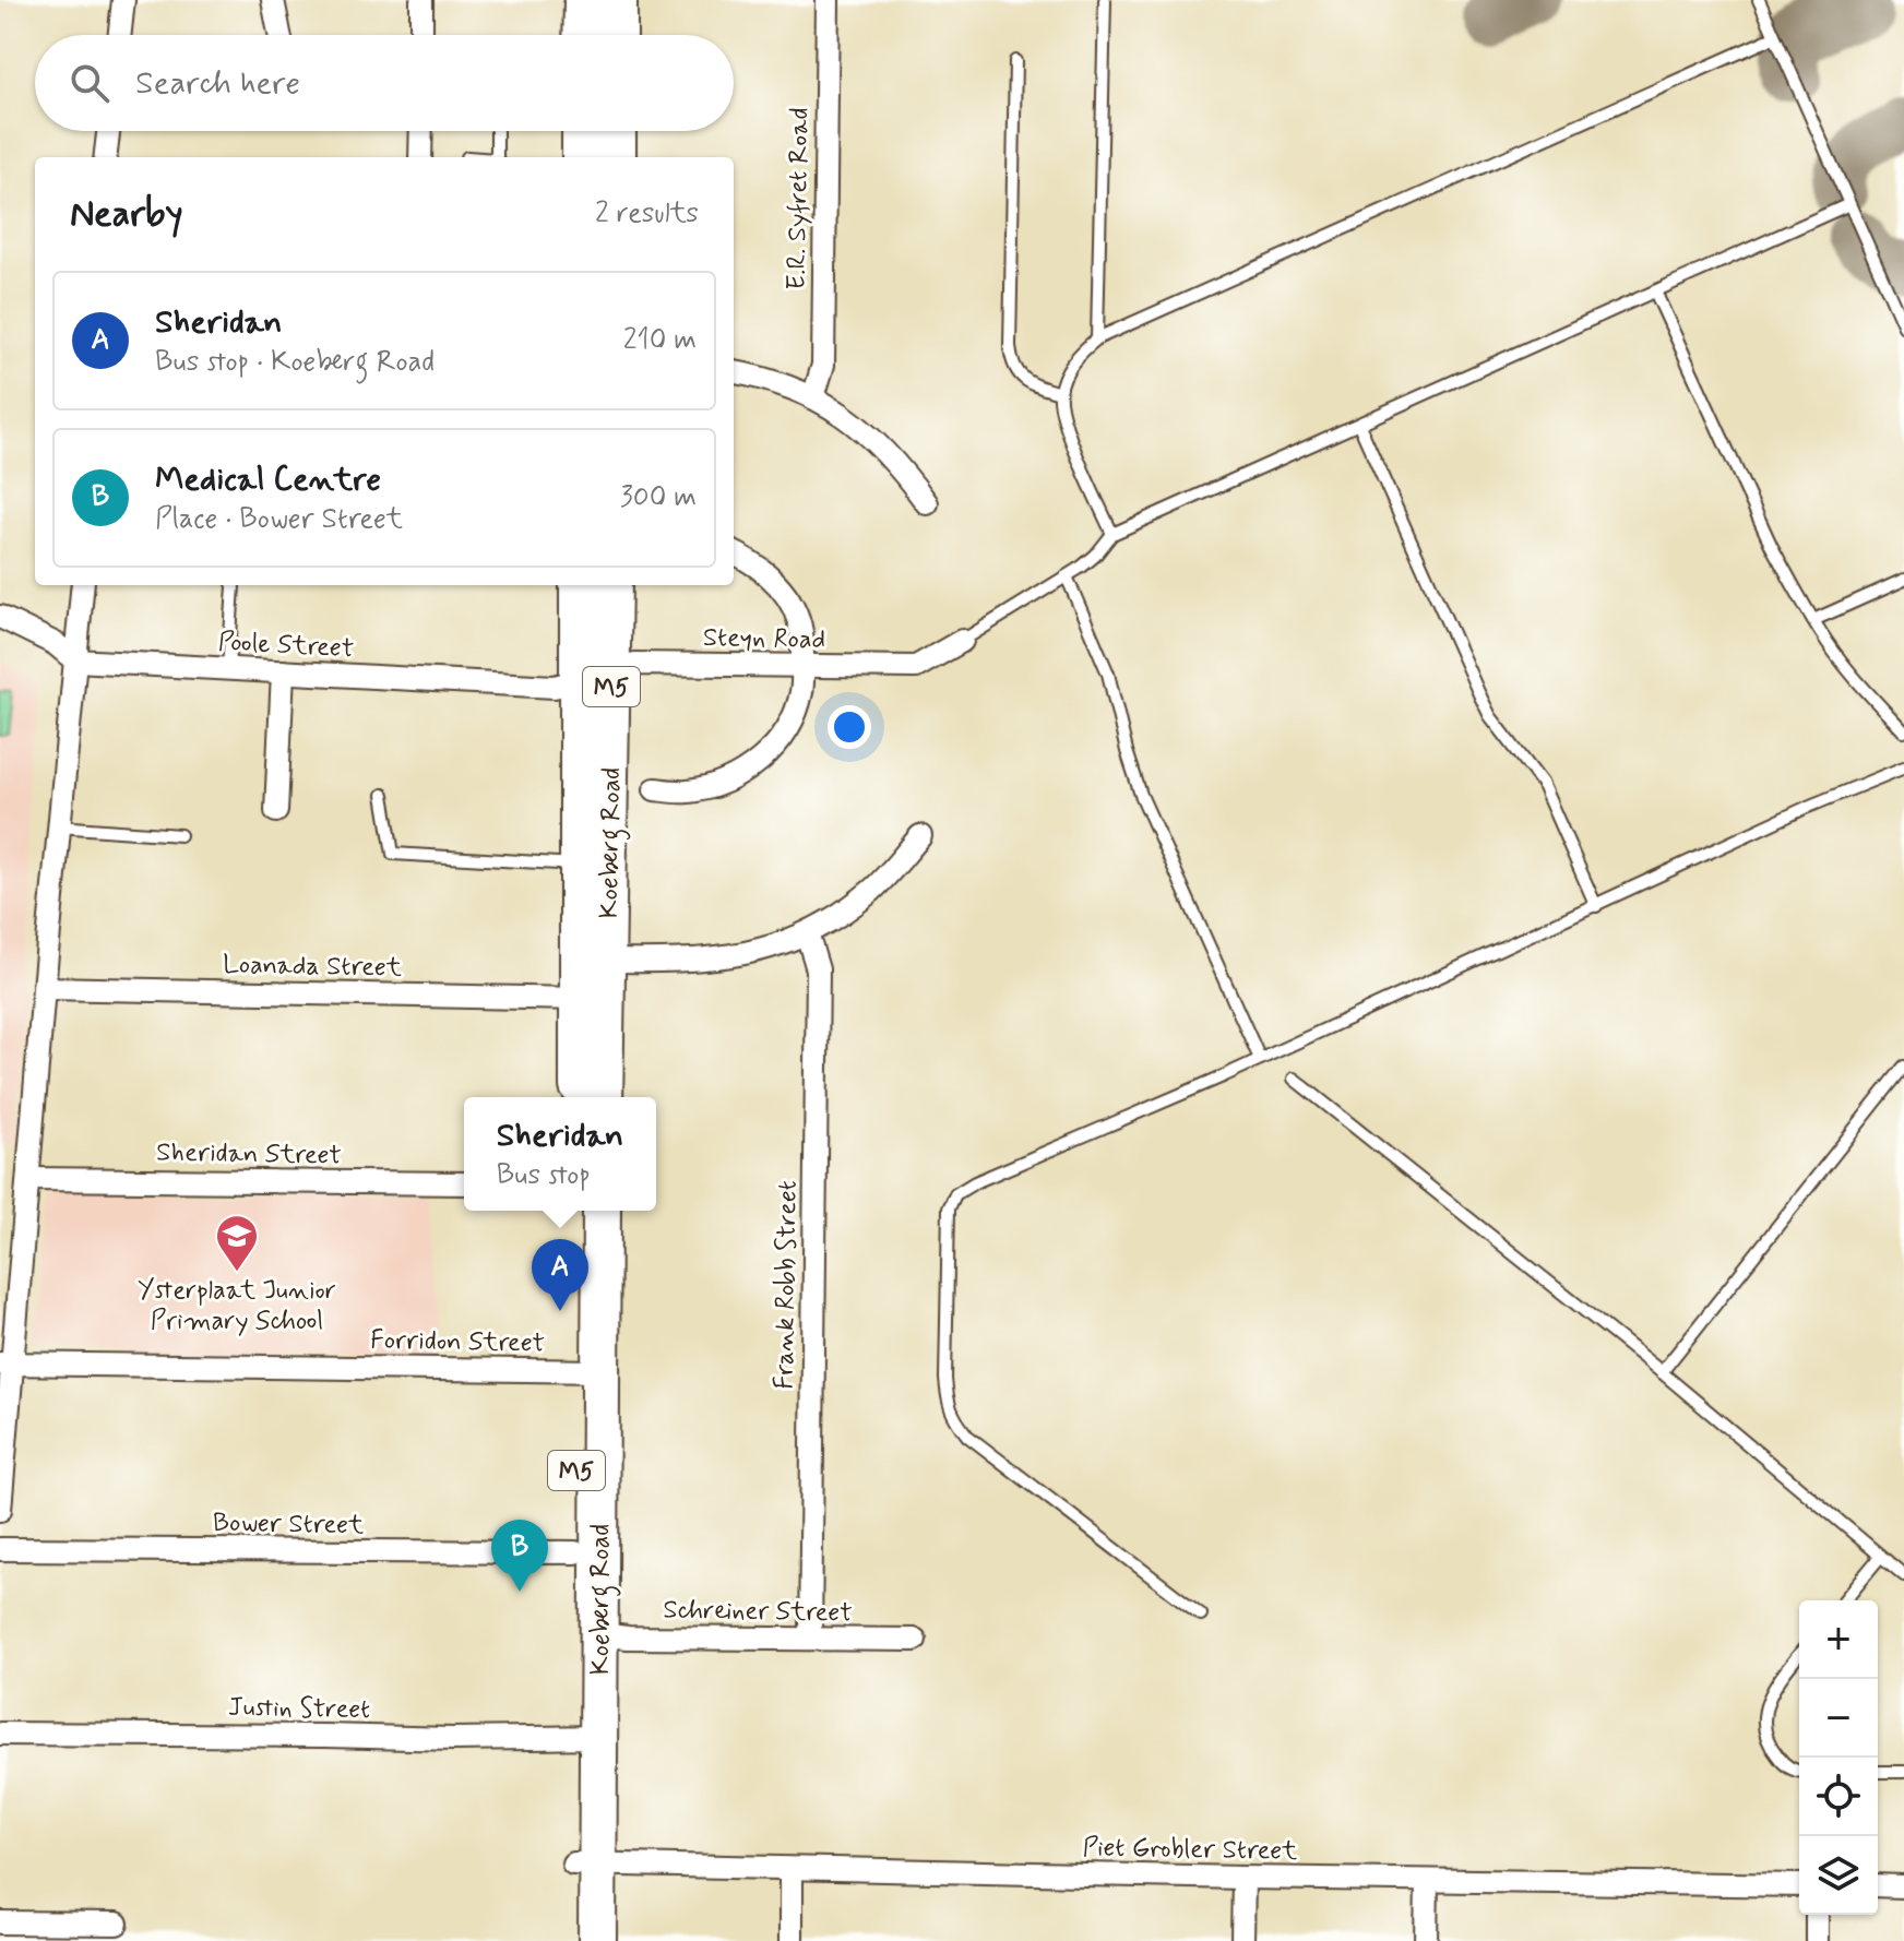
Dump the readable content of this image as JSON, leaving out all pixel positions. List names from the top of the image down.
{
  "streets": {
    "main road": ["M5", "Koeberg Road"],
    "street": [
      "E.R. Syfret Road",
      "Steyn Road",
      "Poole Street",
      "Loanada Street",
      "Sheridan Street",
      "Frank Robb Street",
      "Forridon Street",
      "Bower Street",
      "Schreiner Street",
      "Justin Street",
      "Piet Grobler Street"
    ]
  },
  "crossings": [
    ["Steyn Road", "Poole Street"],
    ["Steyn Road", "Koeberg Road"],
    ["Poole Street", "Koeberg Road"],
    ["Koeberg Road", "Loanada Street"],
    ["Koeberg Road", "Forridon Street"],
    ["Koeberg Road", "Bower Street"],
    ["Koeberg Road", "Schreiner Street"],
    ["Koeberg Road", "Justin Street"],
    ["Koeberg Road", "Piet Grobler Street"],
    ["Frank Robb Street", "Schreiner Street"]
  ],
  "places": {
    "school or university": ["Ysterplaat Junior Primary School"]
  },
  "page": {
    "search": "Search here",
    "heading": ["Nearby", "2 results"],
    "list": [
      {
        "mark": "A",
        "name": "Sheridan",
        "note": "Bus stop · Koeberg Road",
        "value": "210 m"
      },
      {
        "mark": "B",
        "name": "Medical Centre",
        "note": "Place · Bower Street",
        "value": "300 m"
      }
    ],
    "popup": ["Sheridan", "Bus stop"],
    "pins": ["A", "B"],
    "map_buttons": ["+", "−"]
  }
}
